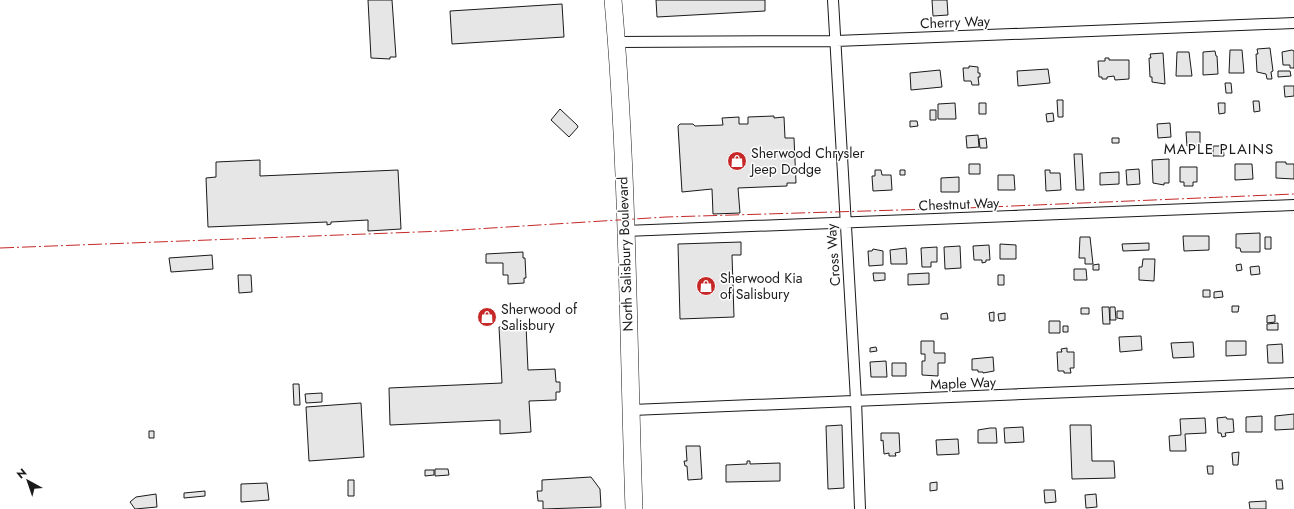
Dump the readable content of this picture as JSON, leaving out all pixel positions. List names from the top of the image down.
{
  "streets": {
    "main road": ["North Salisbury Boulevard"],
    "street": [
      "Cherry Way",
      "Chestnut Way",
      "Cross Way",
      "Maple Way"
    ]
  },
  "crossings": [
    ["Cherry Way", "North Salisbury Boulevard"],
    ["Cherry Way", "Cross Way"],
    ["Chestnut Way", "North Salisbury Boulevard"],
    ["Chestnut Way", "Cross Way"],
    ["North Salisbury Boulevard", "Maple Way"],
    ["Cross Way", "Maple Way"]
  ],
  "districts": ["MAPLE PLAINS"],
  "places": {
    "shop": ["Sherwood Chrysler Jeep Dodge", "Sherwood Kia of Salisbury", "Sherwood of Salisbury"]
  },
  "north": "top left"
}
